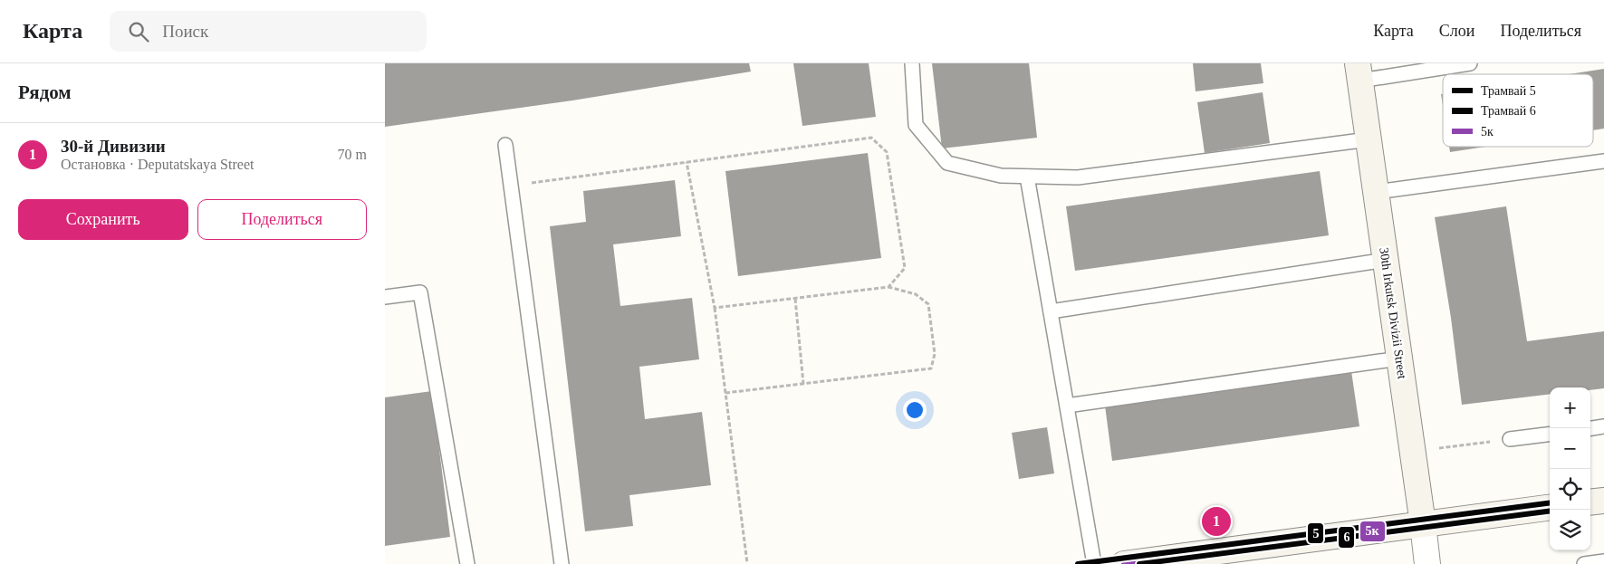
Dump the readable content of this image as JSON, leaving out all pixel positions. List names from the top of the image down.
{
  "streets": {
    "street": ["30th Irkutsk Divizii Street"]
  },
  "lines": ["tram line 5", "transit line 5к", "tram line 6"],
  "legend": ["Трамвай 5", "Трамвай 6", "5к"],
  "page": {
    "header": "Карта",
    "search": "Поиск",
    "nav": ["Карта", "Слои", "Поделиться"],
    "heading": "Рядом",
    "list": [
      {
        "mark": "1",
        "name": "30-й Дивизии",
        "note": "Остановка · Deputatskaya Street",
        "value": "70 m"
      }
    ],
    "buttons": ["Сохранить", "Поделиться"],
    "map_buttons": ["+", "−"],
    "pins": "1"
  }
}
